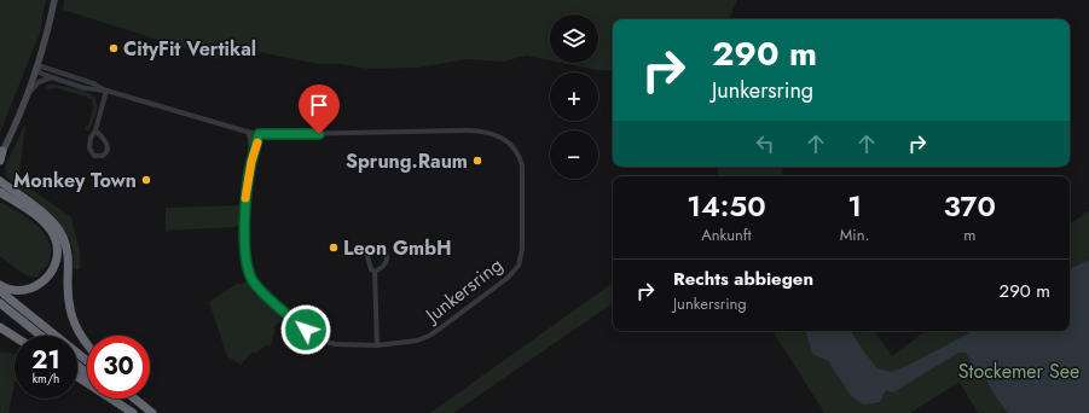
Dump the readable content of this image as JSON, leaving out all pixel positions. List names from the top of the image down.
{
  "streets": {
    "street": ["Junkersring"]
  },
  "parks": ["Stockemer See"],
  "places": [
    "CityFit Vertikal",
    "Sprung.Raum",
    "Monkey Town",
    "Leon GmbH"
  ],
  "page": {
    "map_buttons": ["+", "−"],
    "turn": ["290 m", "Junkersring"],
    "eta": [
      "14:50",
      "Ankunft",
      "1",
      "Min.",
      "370",
      "m"
    ],
    "list": [
      {
        "name": "Rechts abbiegen",
        "note": "Junkersring",
        "value": "290 m"
      }
    ],
    "speed": "21 km/h",
    "limit": "30"
  }
}
